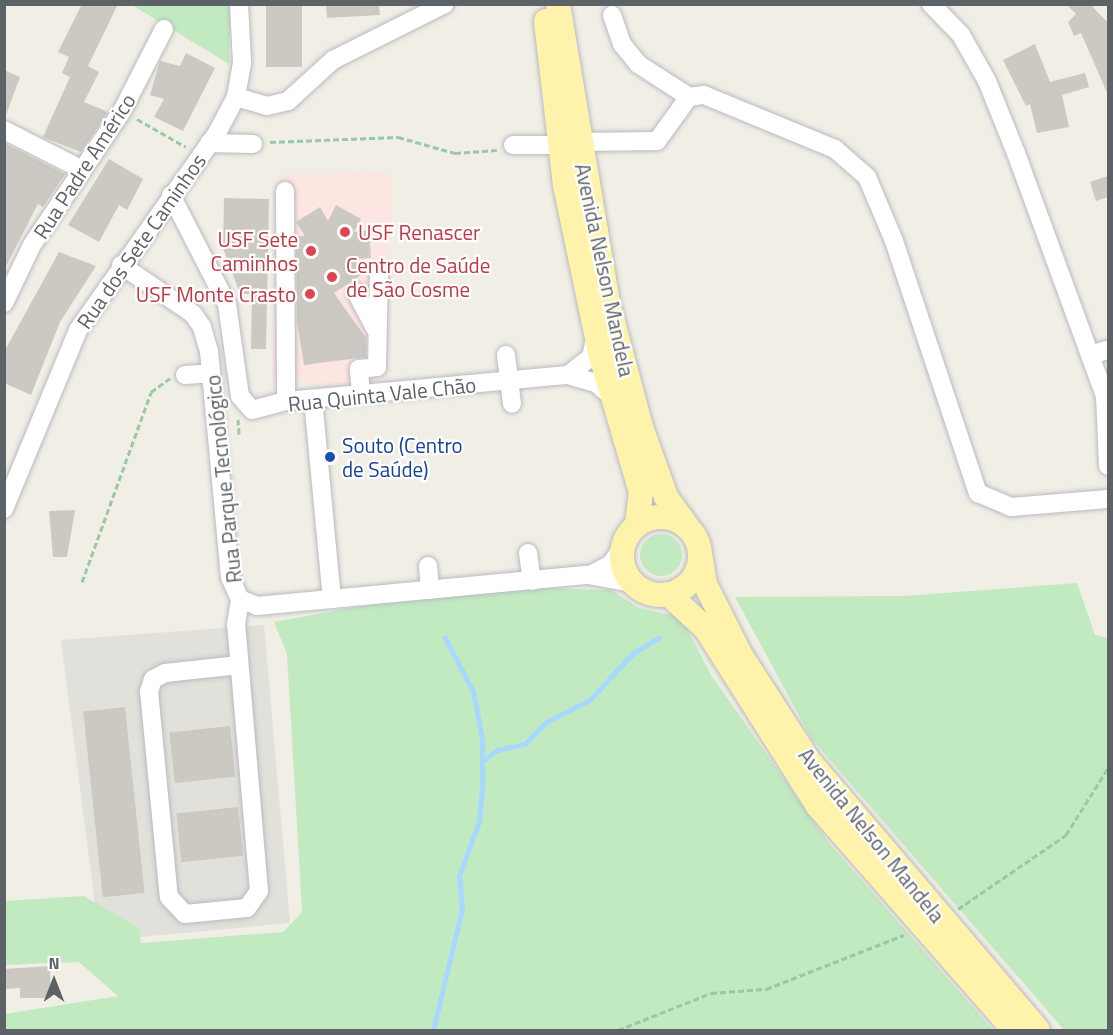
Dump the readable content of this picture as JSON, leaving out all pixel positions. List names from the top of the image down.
{
  "streets": {
    "main road": ["Avenida Nelson Mandela"],
    "street": [
      "Rua Padre Américo",
      "Rua dos Sete Caminhos",
      "Rua Quinta Vale Chão",
      "Rua Parque Tecnológico"
    ]
  },
  "crossings": [
    ["Rua dos Sete Caminhos", "Rua Quinta Vale Chão"],
    ["Rua dos Sete Caminhos", "Rua Parque Tecnológico"],
    ["Avenida Nelson Mandela", "Rua Quinta Vale Chão"],
    ["Avenida Nelson Mandela", "Rua Parque Tecnológico"]
  ],
  "places": [
    "USF Renascer",
    "USF Sete Caminhos",
    "Centro de Saúde de São Cosme",
    "USF Monte Crasto",
    "Souto (Centro de Saúde)"
  ],
  "north": "top"
}
